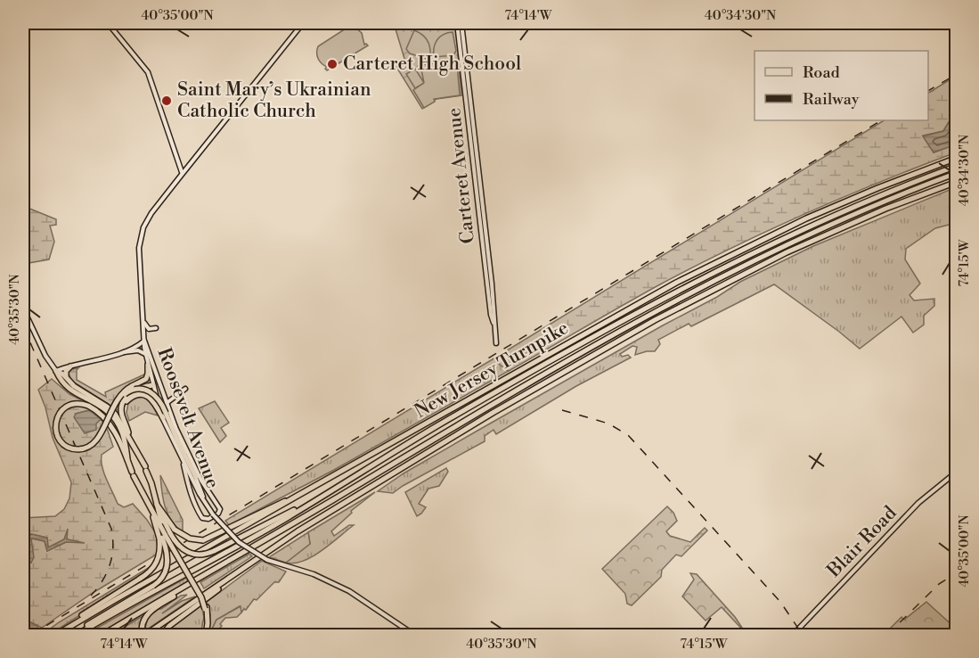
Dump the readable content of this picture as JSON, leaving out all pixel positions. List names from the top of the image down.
{
  "streets": {
    "highway": ["New Jersey Turnpike"],
    "street": ["Carteret Avenue", "Roosevelt Avenue", "Blair Road"]
  },
  "places": ["Carteret High School", "Saint Mary’s Ukrainian Catholic Church"],
  "legend": ["Road", "Railway"],
  "coordinates": [
    "40°35'00\"N",
    "74°14'W",
    "40°34'30\"N",
    "74°15'W",
    "40°35'30\"N"
  ]
}
